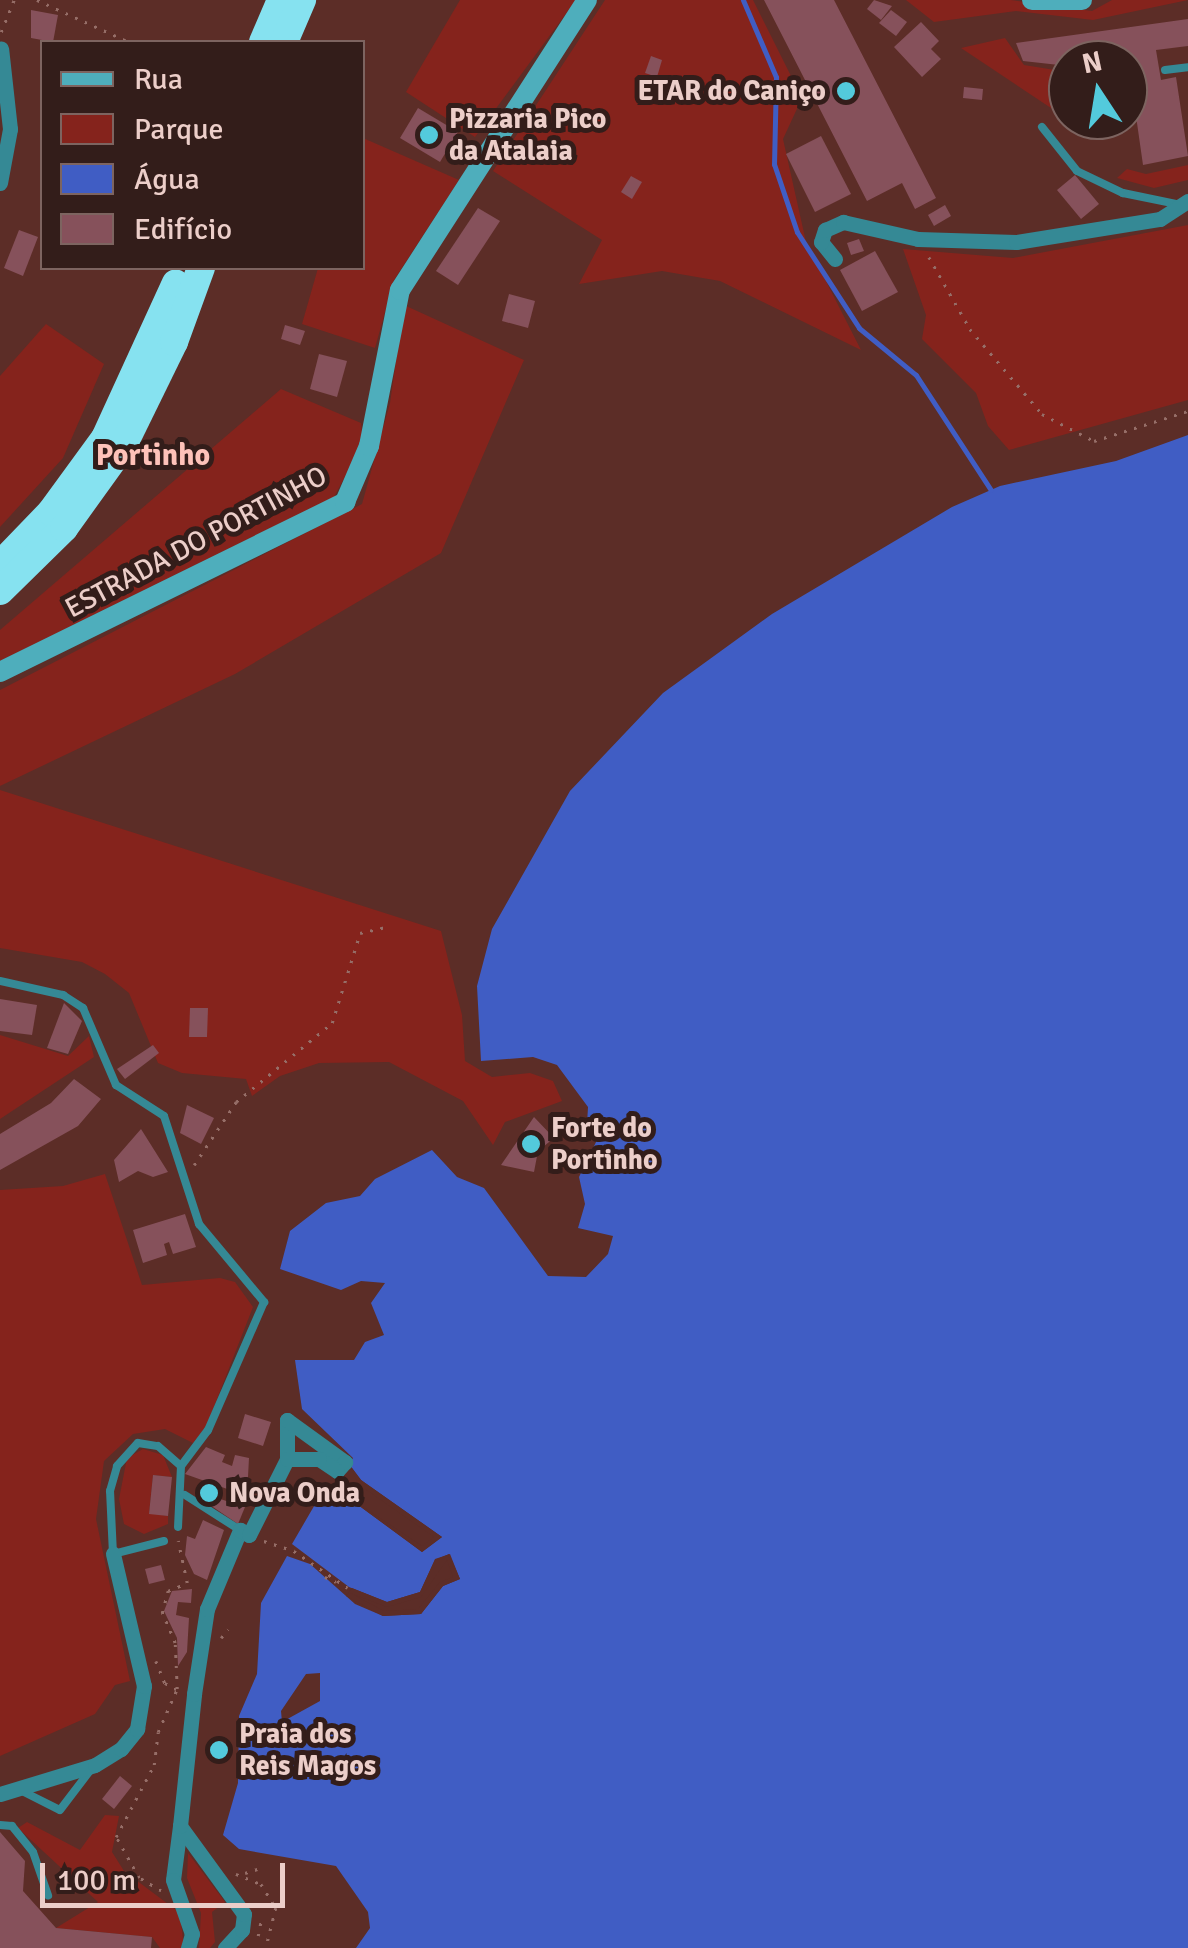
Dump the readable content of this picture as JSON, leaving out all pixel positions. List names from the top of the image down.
{
  "streets": {
    "street": ["ESTRADA DO PORTINHO"]
  },
  "districts": ["Portinho"],
  "places": [
    "ETAR do Caniço",
    "Pizzaria Pico da Atalaia",
    "Forte do Portinho",
    "Nova Onda",
    "Praia dos Reis Magos"
  ],
  "legend": [
    "Rua",
    "Parque",
    "Água",
    "Edifício"
  ],
  "scale_bar": "100 m",
  "north": "top"
}
